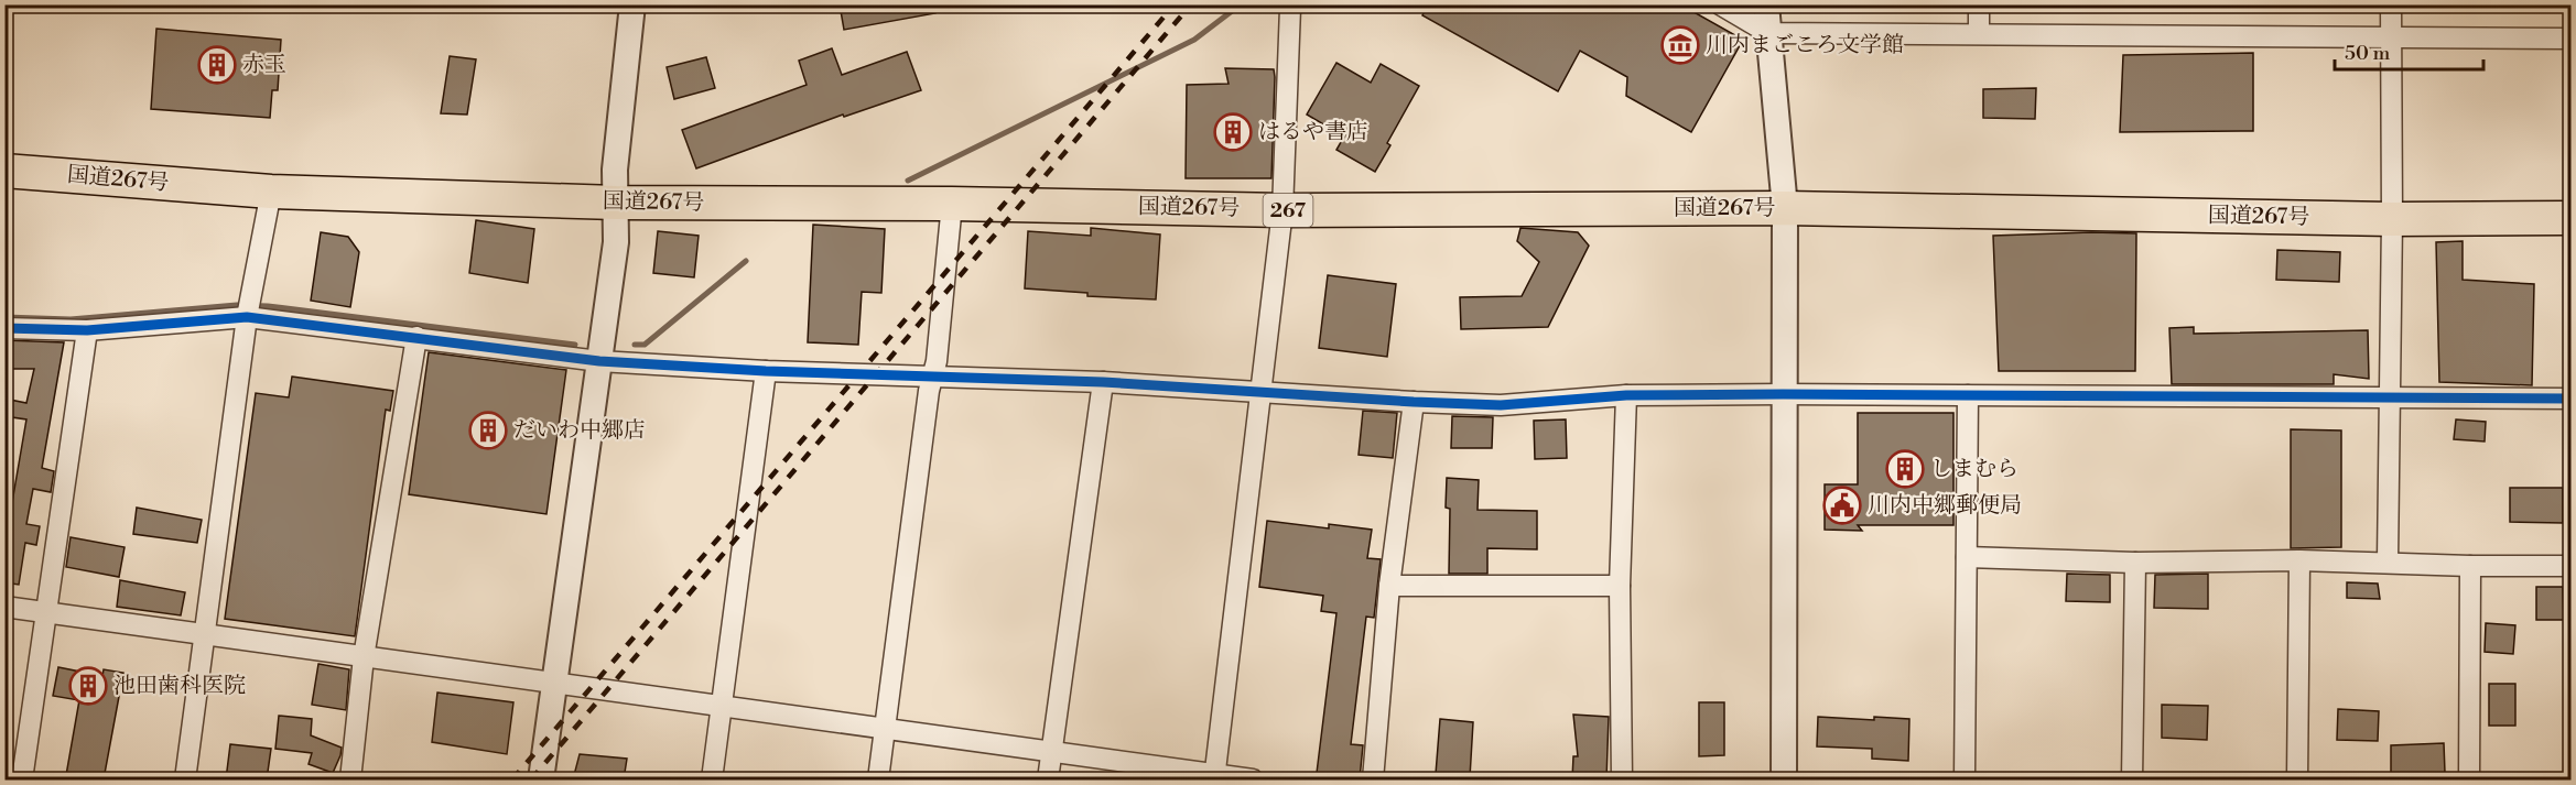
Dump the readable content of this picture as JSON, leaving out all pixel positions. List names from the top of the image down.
{
  "streets": {
    "highway": ["国道267号", "267"]
  },
  "places": {
    "museum": ["川内まごころ文学館"],
    "building": [
      "赤玉",
      "はるや書店",
      "だいわ中郷店",
      "しまむら",
      "池田歯科医院"
    ],
    "public building": ["川内中郷郵便局"]
  },
  "scale_bar": "50 m"
}
